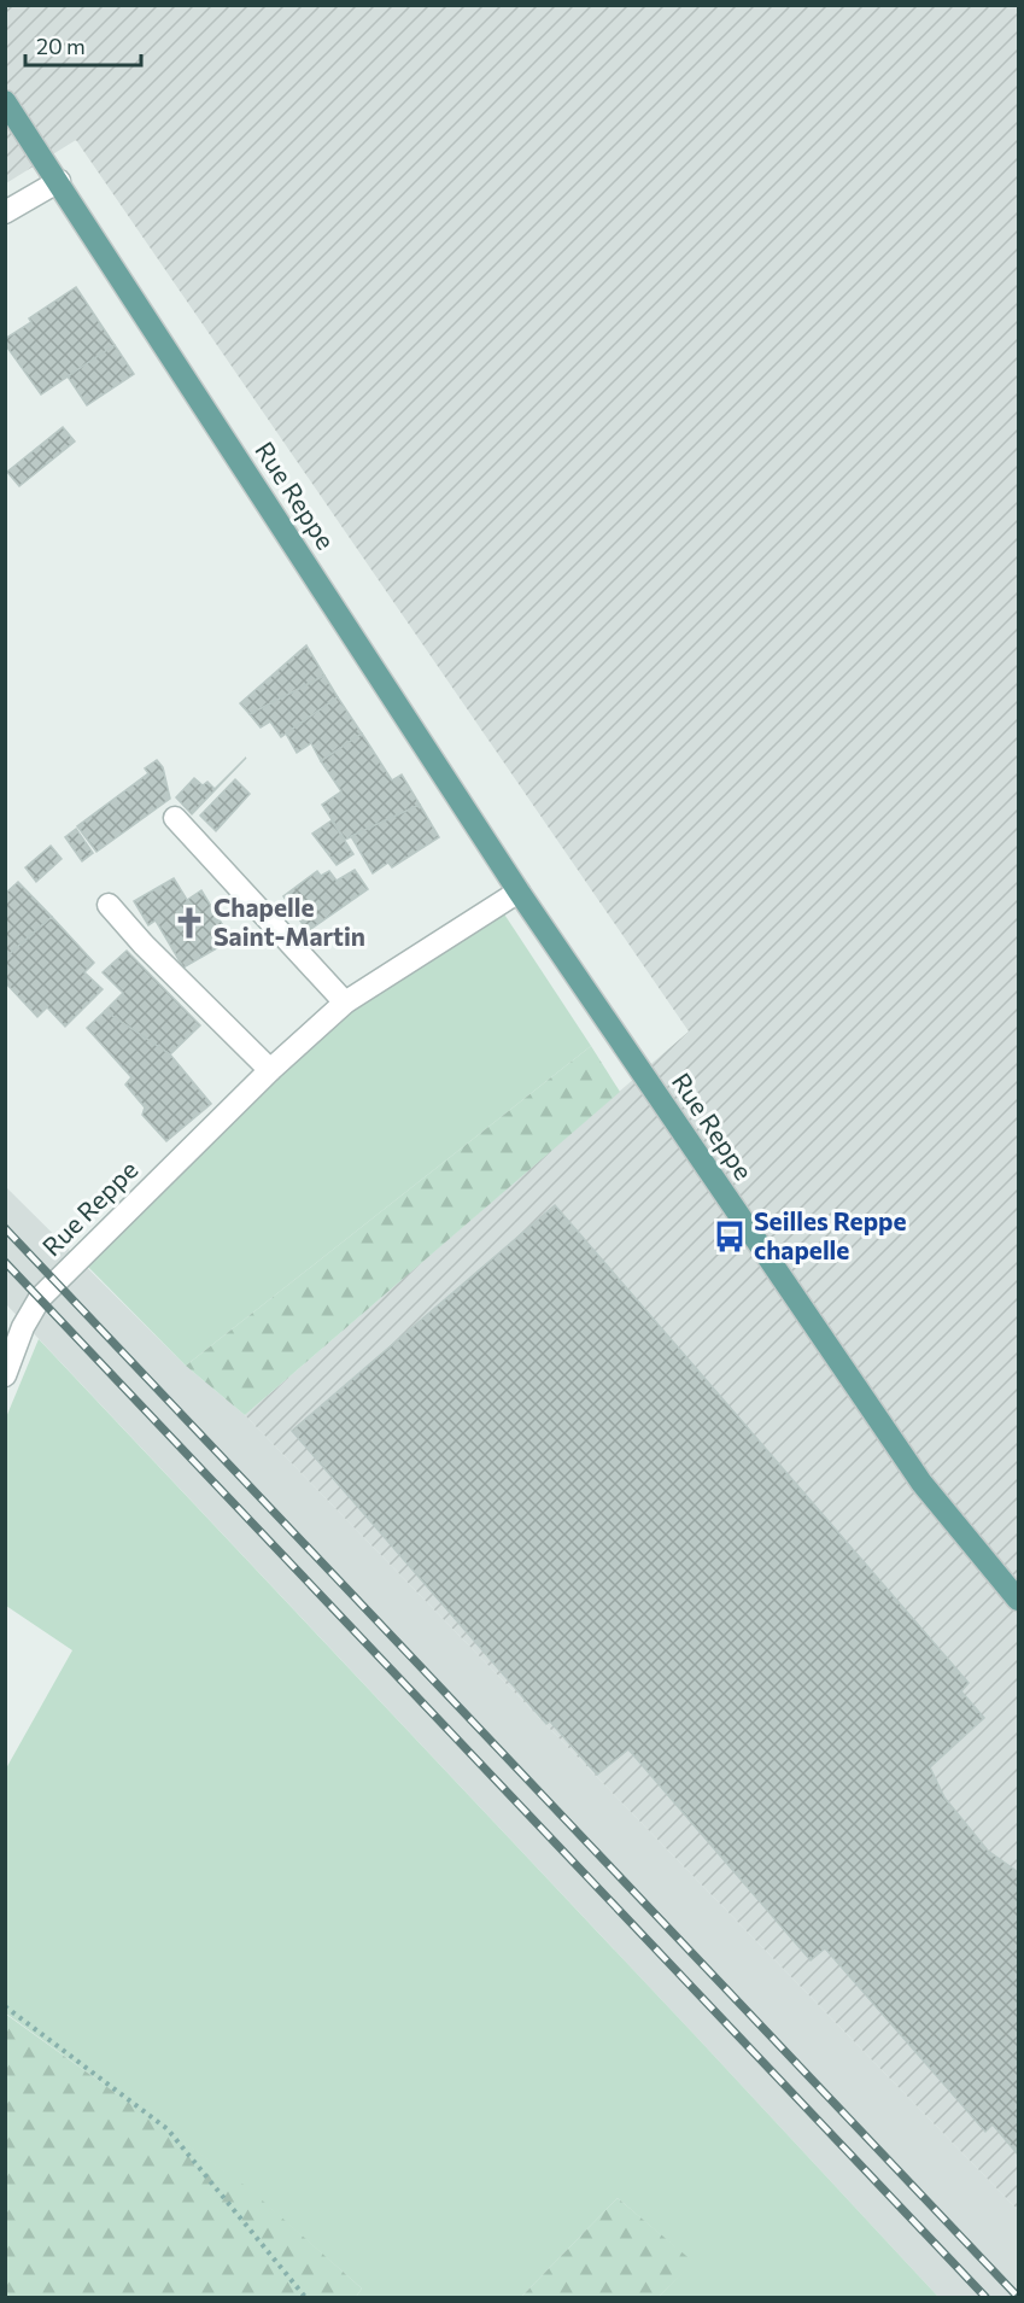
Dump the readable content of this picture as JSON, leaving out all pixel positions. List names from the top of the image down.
{
  "streets": {
    "main road": ["Rue Reppe"]
  },
  "places": {
    "church": ["Chapelle Saint-Martin"],
    "bus stop": ["Seilles Reppe chapelle"]
  },
  "scale_bar": "20 m"
}
